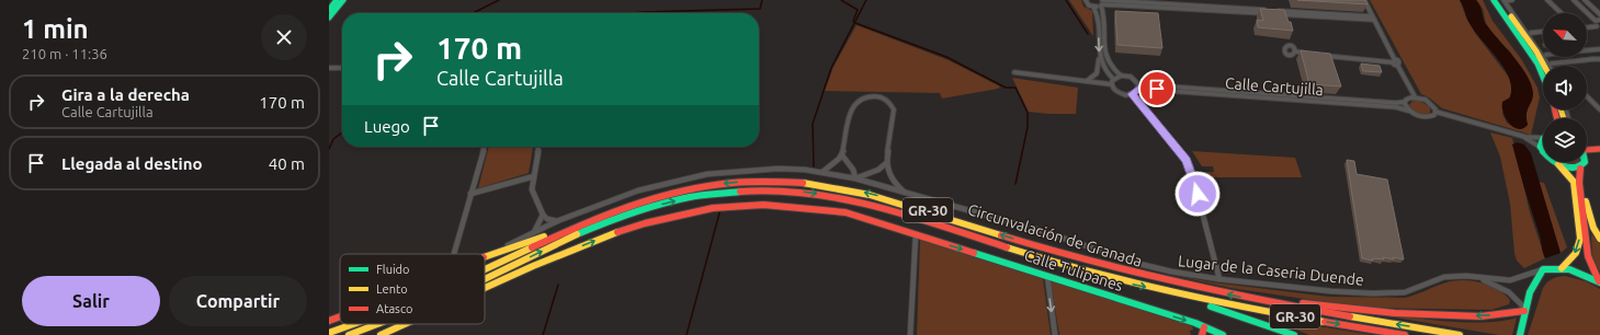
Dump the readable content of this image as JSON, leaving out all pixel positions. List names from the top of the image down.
{
  "streets": {
    "main road": ["GR-30", "Circunvalación de Granada", "Calle Tulipanes"],
    "street": ["Calle Cartujilla", "Lugar de la Caseria Duende"]
  },
  "one_way": ["Calle Tulipanes"],
  "legend": ["Fluido", "Lento", "Atasco"],
  "north": "top left",
  "page": {
    "heading": ["1 min", "210 m · 11:36"],
    "turn": ["170 m", "Calle Cartujilla"],
    "list": [
      {
        "name": "Gira a la derecha",
        "note": "Calle Cartujilla",
        "value": "170 m"
      },
      {
        "name": "Llegada al destino",
        "value": "40 m"
      }
    ],
    "then": "Luego",
    "buttons": ["Salir", "Compartir"]
  }
}
